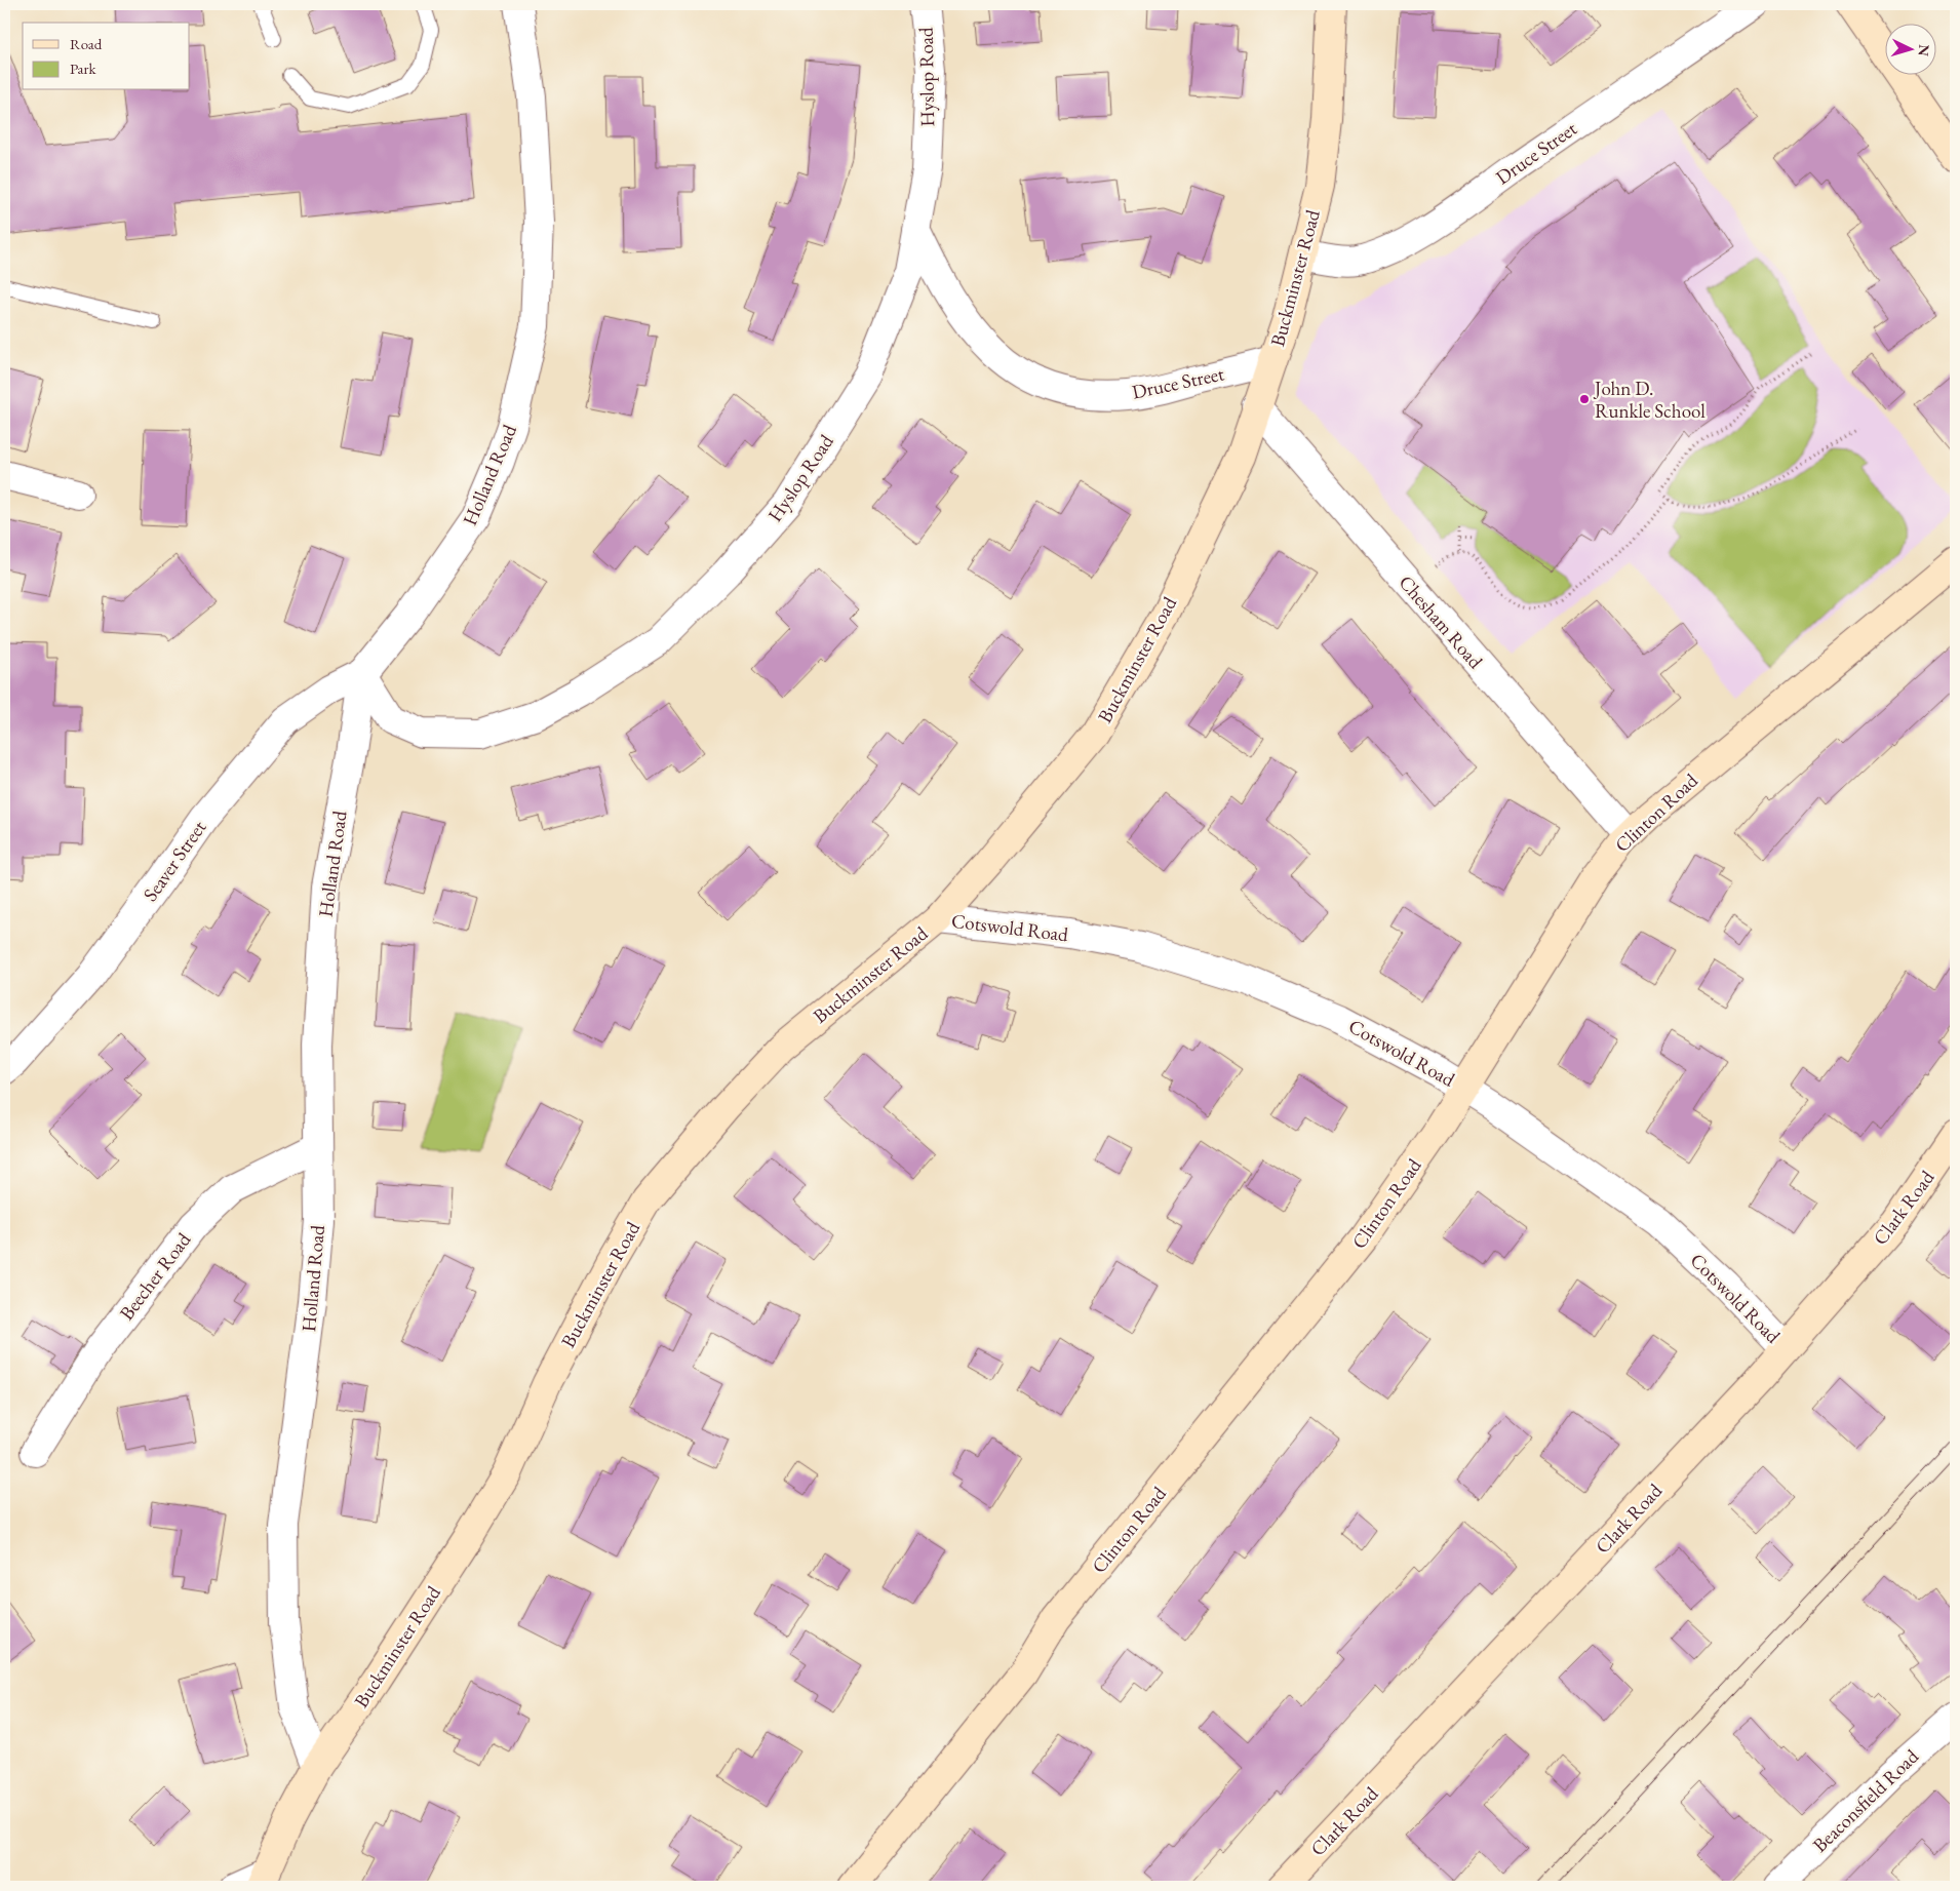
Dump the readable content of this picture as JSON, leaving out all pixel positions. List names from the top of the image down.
{
  "streets": {
    "street": [
      "Hyslop Road",
      "Druce Street",
      "Buckminster Road",
      "Holland Road",
      "Chesham Road",
      "Clinton Road",
      "Seaver Street",
      "Cotswold Road",
      "Clark Road",
      "Beecher Road",
      "Beaconsfield Road"
    ]
  },
  "crossings": [
    ["Hyslop Road", "Druce Street"],
    ["Hyslop Road", "Holland Road"],
    ["Hyslop Road", "Seaver Street"],
    ["Druce Street", "Buckminster Road"],
    ["Buckminster Road", "Holland Road"],
    ["Buckminster Road", "Chesham Road"],
    ["Buckminster Road", "Cotswold Road"],
    ["Holland Road", "Seaver Street"],
    ["Holland Road", "Beecher Road"],
    ["Chesham Road", "Clinton Road"],
    ["Clinton Road", "Cotswold Road"],
    ["Cotswold Road", "Clark Road"]
  ],
  "places": ["John D. Runkle School"],
  "legend": ["Road", "Park"],
  "north": "right"
}
